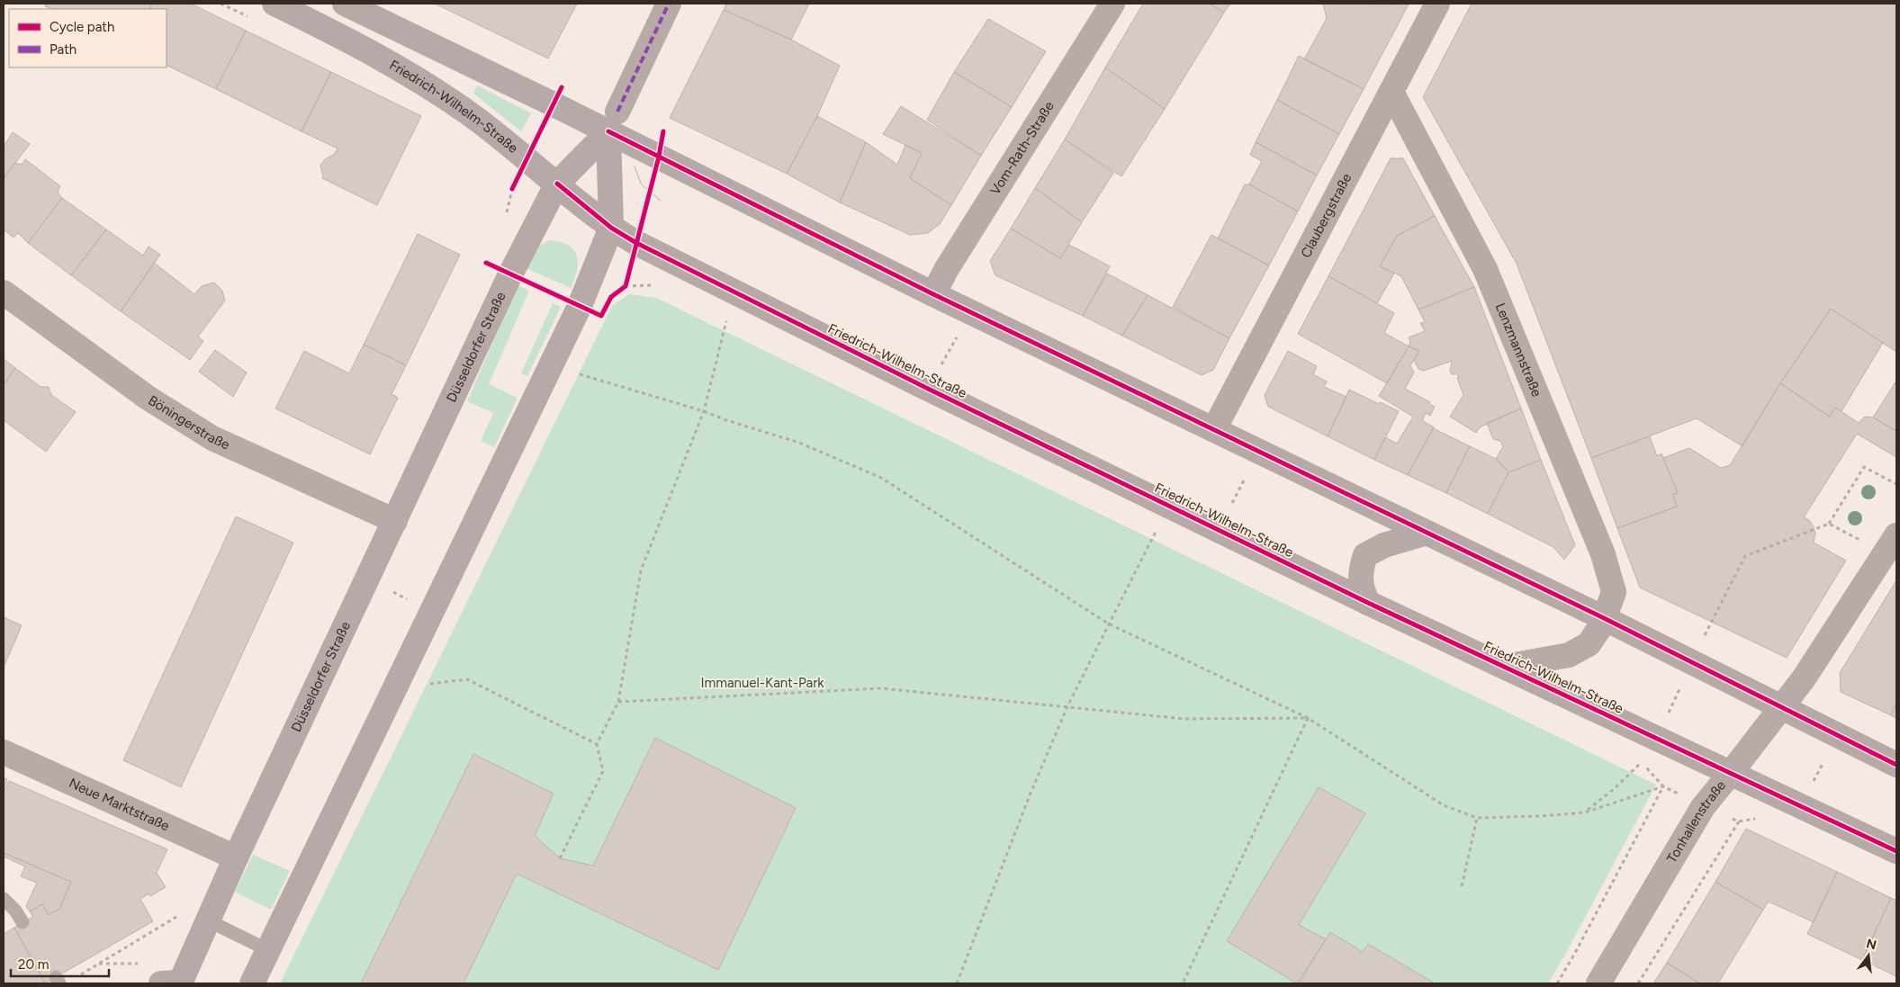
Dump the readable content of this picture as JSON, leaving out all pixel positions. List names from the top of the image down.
{
  "streets": {
    "main road": ["Friedrich-Wilhelm-Straße", "Düsseldorfer Straße"],
    "street": [
      "Vom-Rath-Straße",
      "Claubergstraße",
      "Lenzmannstraße",
      "Böningerstraße",
      "Neue Marktstraße",
      "Tonhallenstraße"
    ]
  },
  "crossings": [
    ["Friedrich-Wilhelm-Straße", "Düsseldorfer Straße"],
    ["Friedrich-Wilhelm-Straße", "Lenzmannstraße"],
    ["Friedrich-Wilhelm-Straße", "Tonhallenstraße"],
    ["Claubergstraße", "Lenzmannstraße"],
    ["Düsseldorfer Straße", "Böningerstraße"],
    ["Düsseldorfer Straße", "Neue Marktstraße"]
  ],
  "parks": ["Immanuel-Kant-Park"],
  "legend": ["Cycle path", "Path"],
  "scale_bar": "20 m",
  "north": "top"
}
